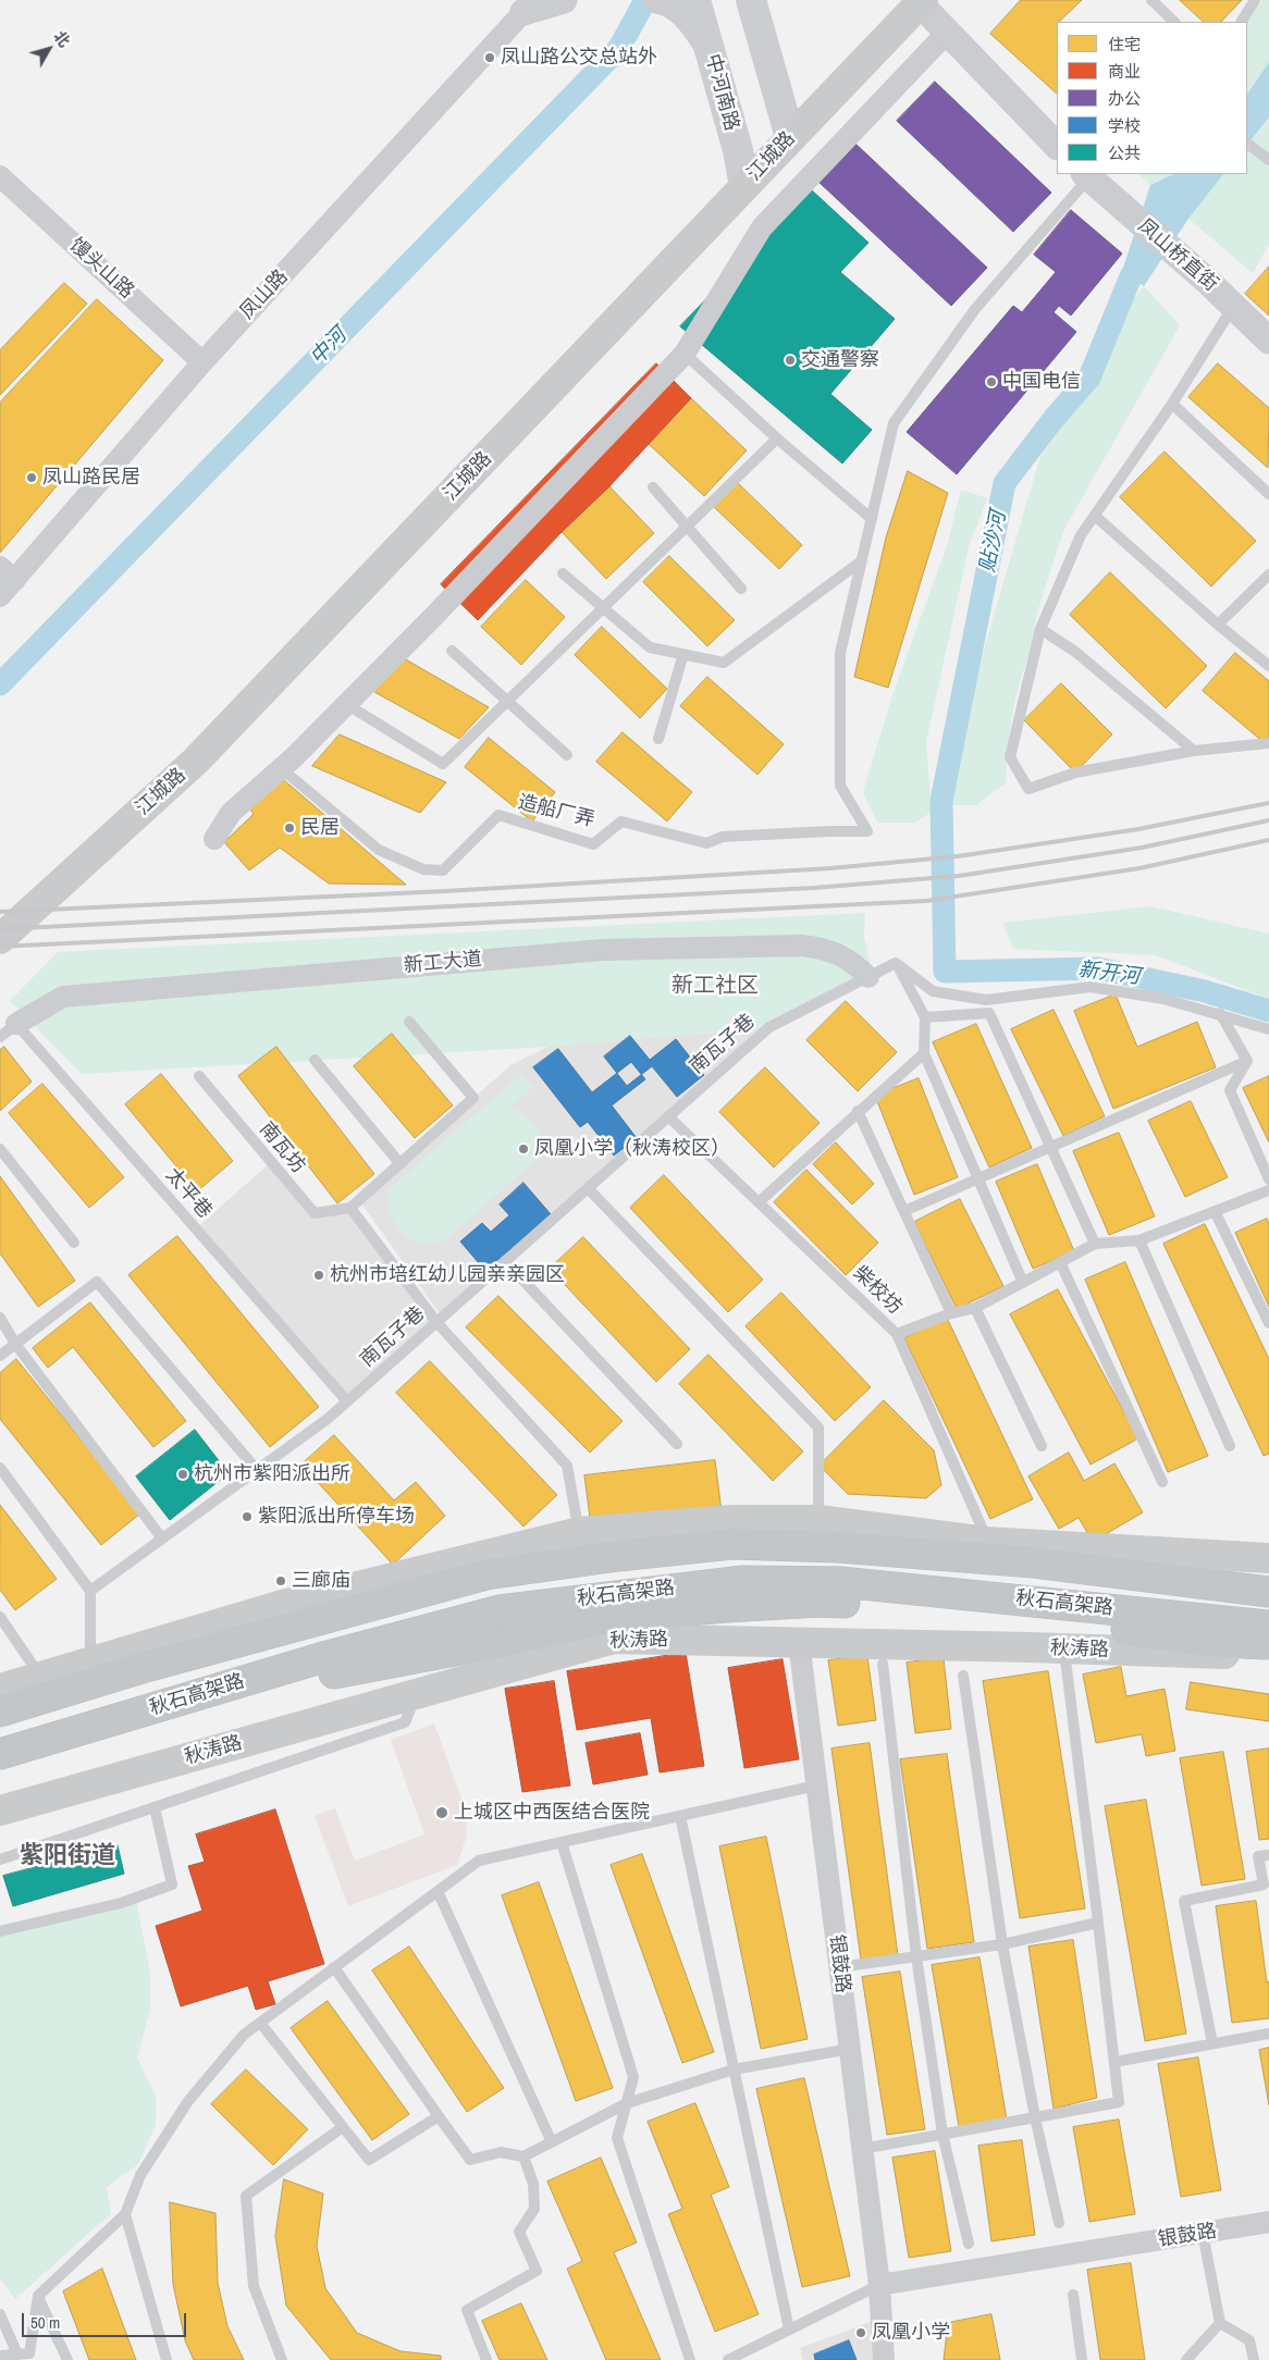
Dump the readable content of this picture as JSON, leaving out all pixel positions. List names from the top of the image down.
{
  "streets": {
    "highway": ["秋石高架路"],
    "main road": ["中河南路", "江城路", "秋涛路"],
    "street": [
      "凤山桥直街",
      "馒头山路",
      "凤山路",
      "新工大道",
      "银鼓路"
    ],
    "lane": [
      "造船厂弄",
      "南瓦子巷",
      "南瓦坊",
      "太平巷",
      "柴校坊"
    ]
  },
  "crossings": [
    ["中河南路", "江城路"],
    ["馒头山路", "凤山路"],
    ["新工大道", "南瓦子巷"],
    ["新工大道", "太平巷"],
    ["南瓦子巷", "太平巷"],
    ["南瓦子巷", "柴校坊"],
    ["秋涛路", "银鼓路"]
  ],
  "districts": ["新工社区", "紫阳街道"],
  "water": ["中河", "贴沙河", "新开河"],
  "places": [
    "凤山路公交总站外",
    "交通警察",
    "中国电信",
    "凤山路民居",
    "民居",
    "凤凰小学（秋涛校区）",
    "杭州市培红幼儿园亲亲园区",
    "杭州市紫阳派出所",
    "紫阳派出所停车场",
    "三廊庙",
    "上城区中西医结合医院",
    "凤凰小学"
  ],
  "legend": [
    "住宅",
    "商业",
    "办公",
    "学校",
    "公共"
  ],
  "scale_bar": "50 m",
  "north": "top right"
}
